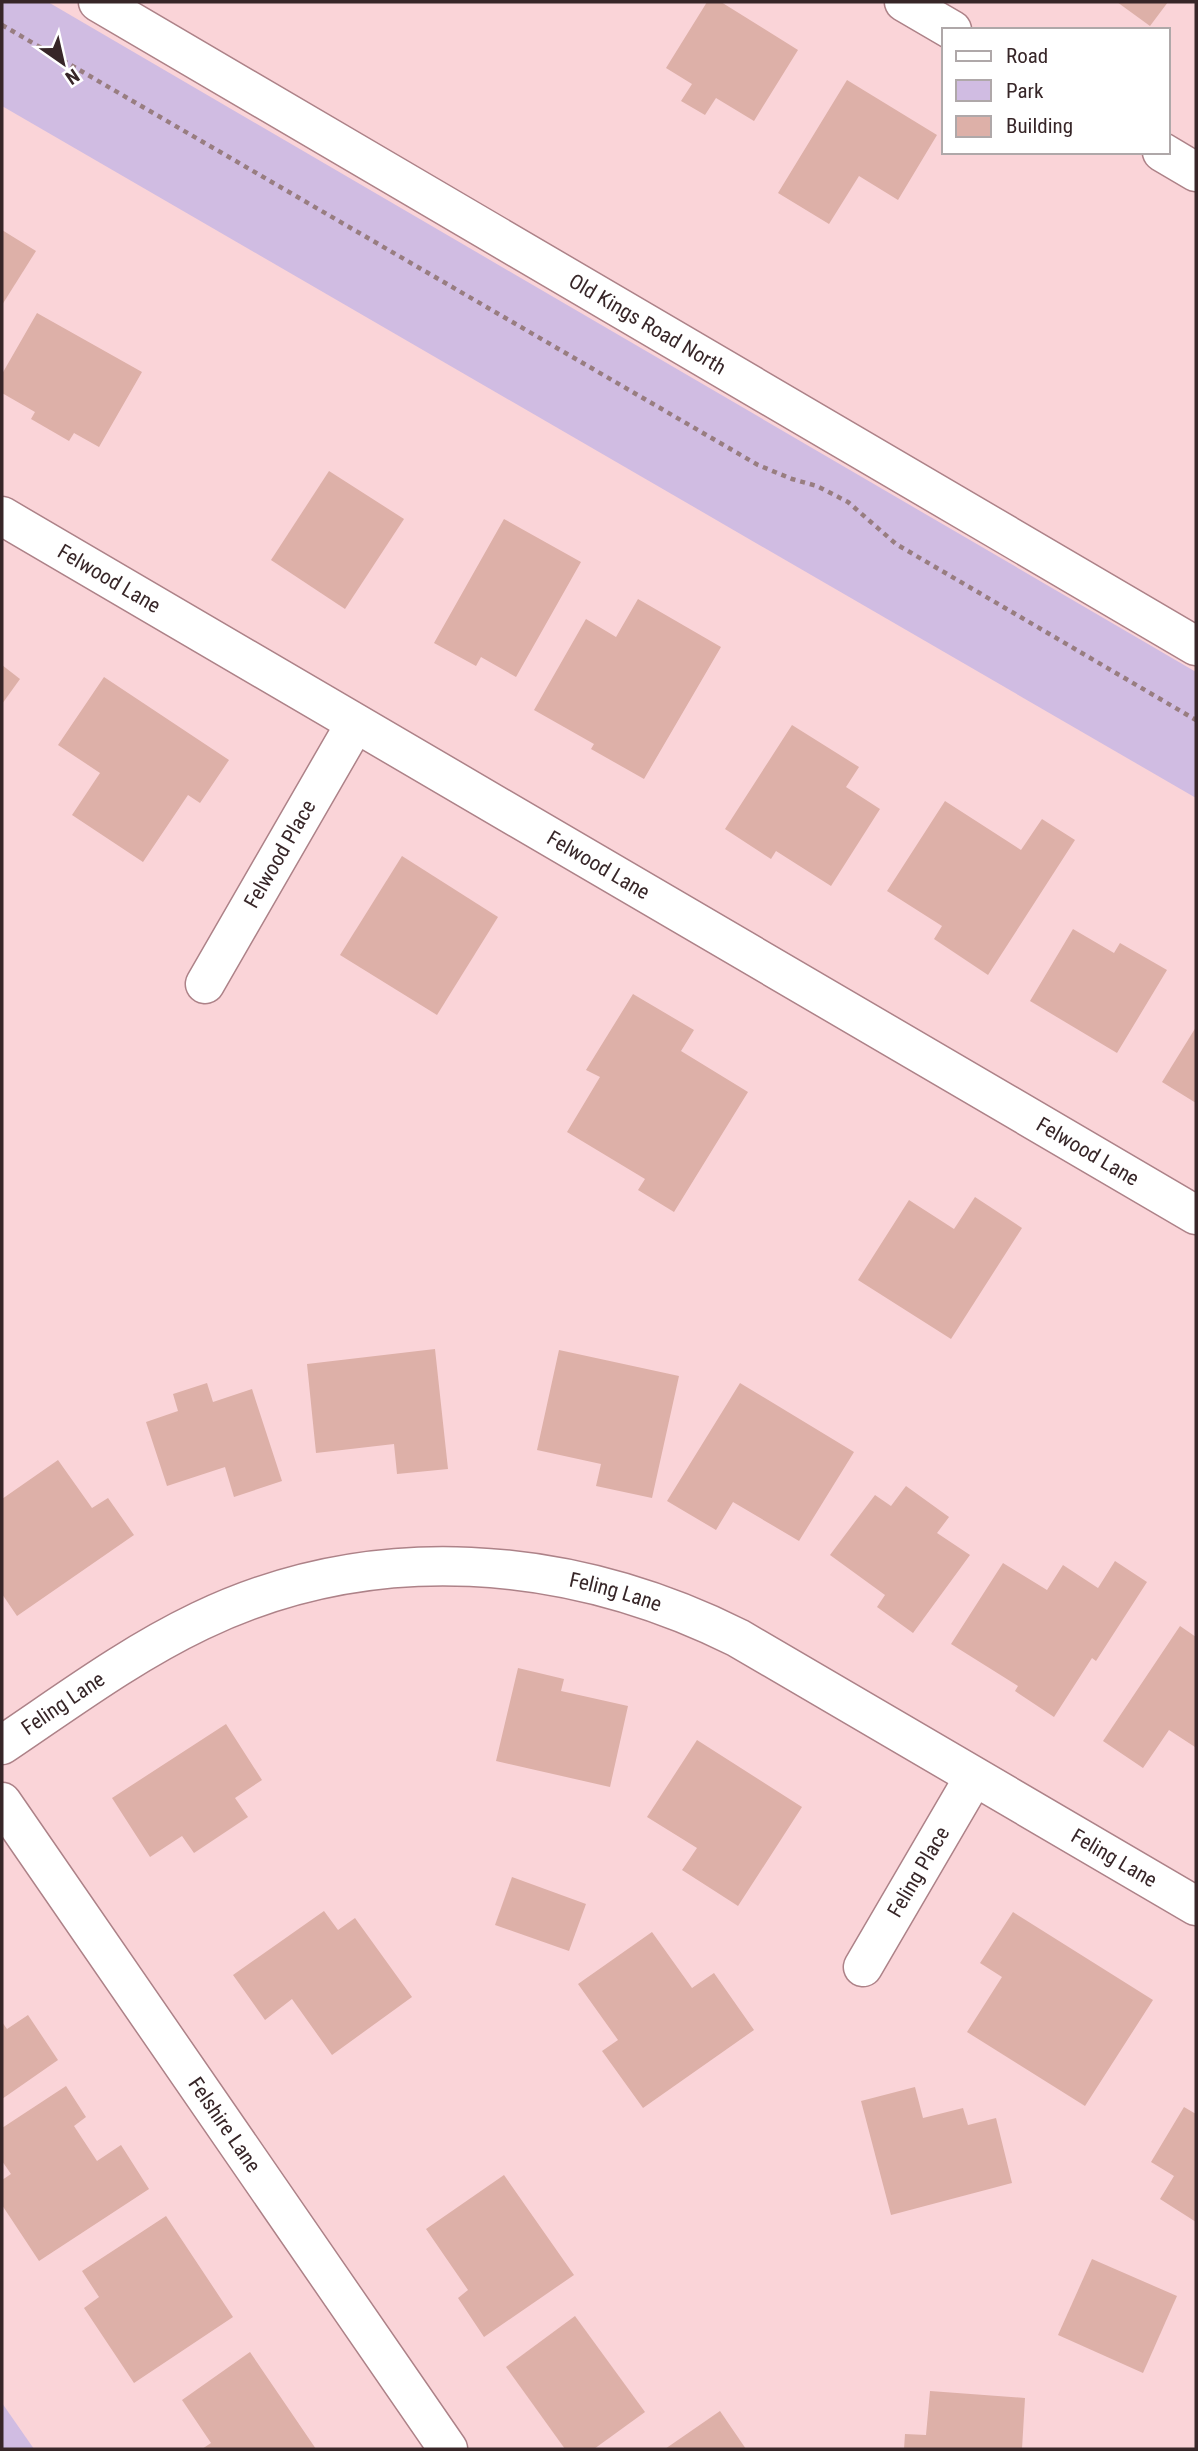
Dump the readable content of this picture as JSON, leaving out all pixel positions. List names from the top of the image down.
{
  "streets": {
    "street": [
      "Old Kings Road North",
      "Felwood Lane",
      "Felwood Place",
      "Feling Lane",
      "Feling Place",
      "Felshire Lane"
    ]
  },
  "crossings": [
    ["Felwood Lane", "Felwood Place"],
    ["Feling Lane", "Feling Place"]
  ],
  "legend": ["Road", "Park", "Building"],
  "north": "bottom right"
}
